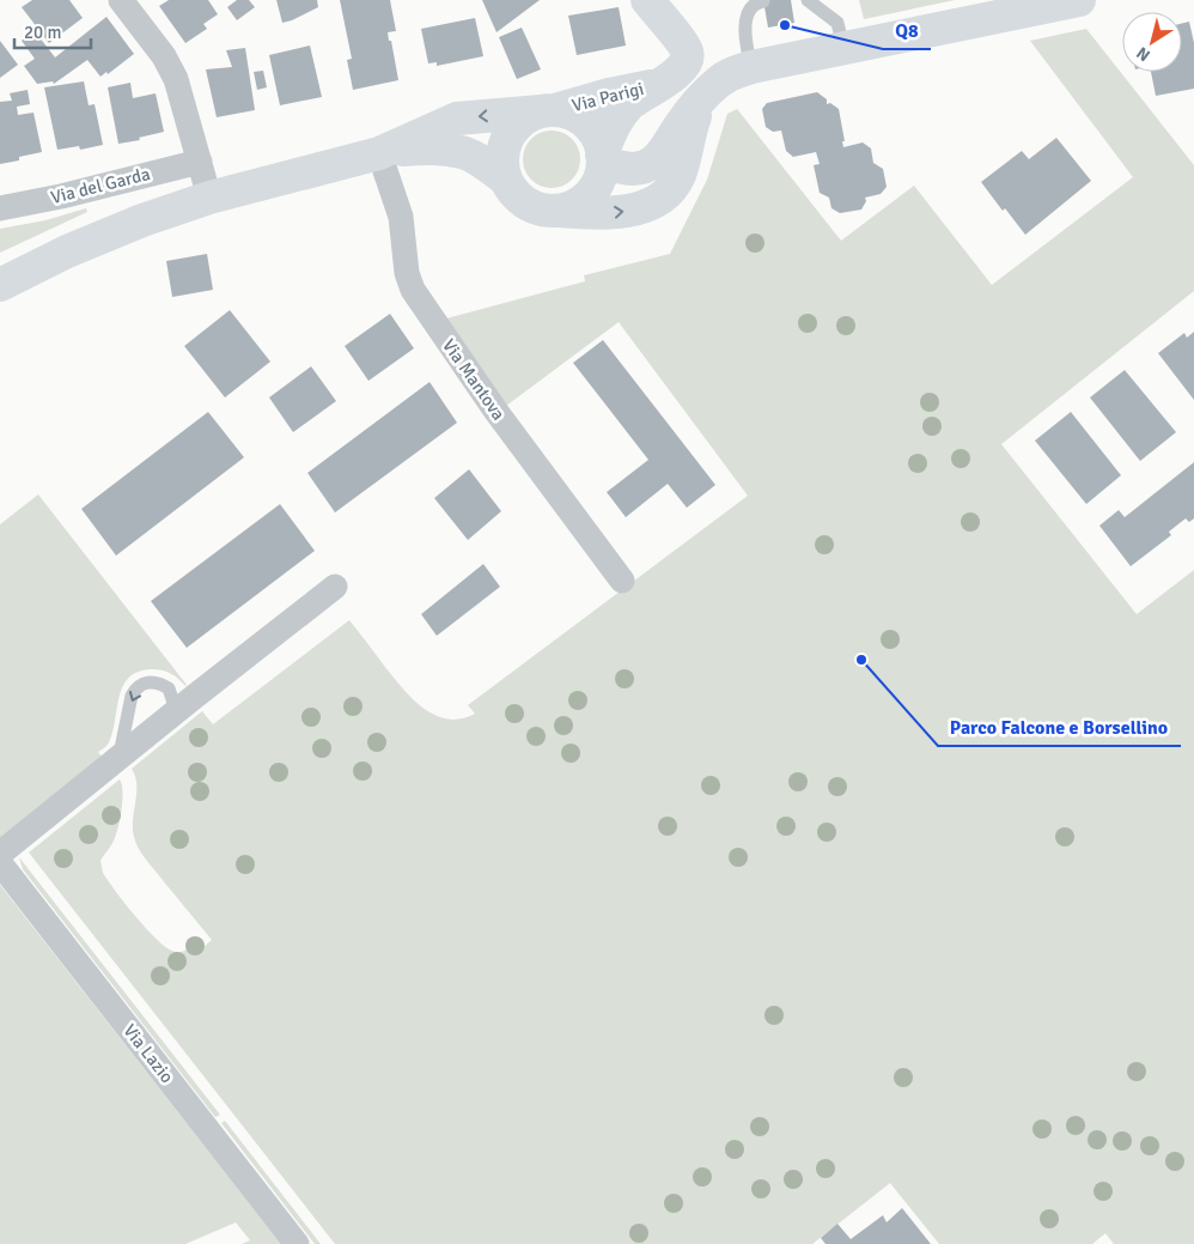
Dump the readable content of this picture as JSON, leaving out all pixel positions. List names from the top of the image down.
{
  "streets": {
    "main road": ["Via Parigi"],
    "street": ["Via del Garda", "Via Mantova", "Via Lazio"]
  },
  "places": ["Q8", "Parco Falcone e Borsellino"],
  "scale_bar": "20 m",
  "north": "bottom left"
}
